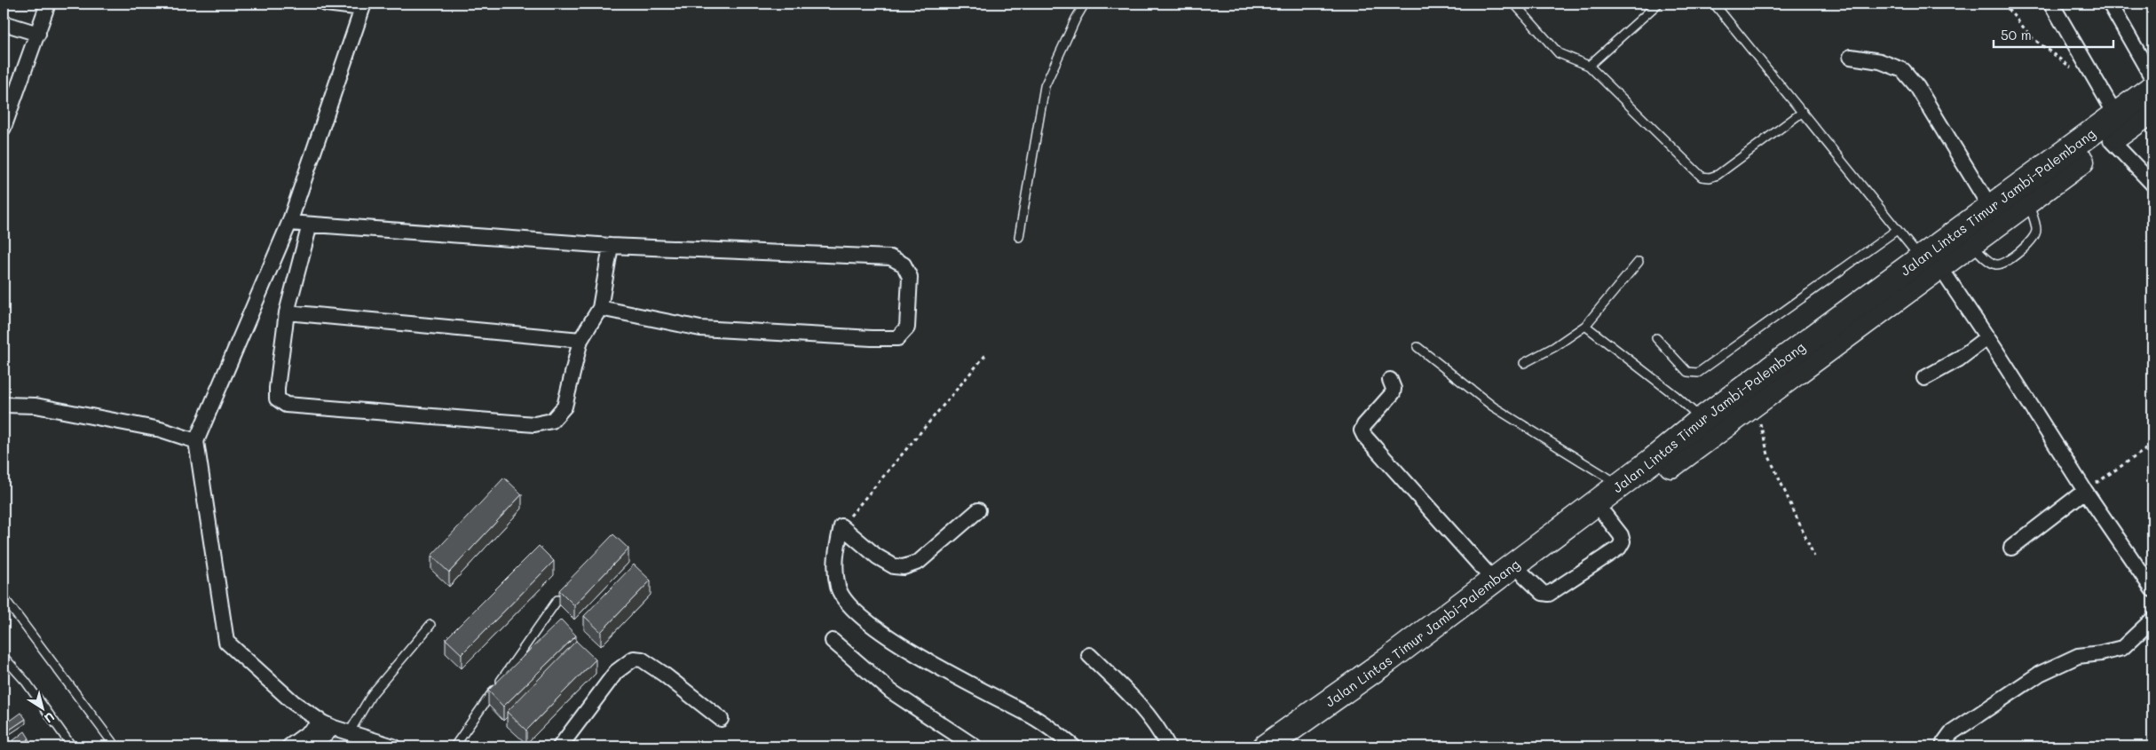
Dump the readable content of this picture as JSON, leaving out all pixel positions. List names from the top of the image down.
{
  "streets": {
    "highway": ["Jalan Lintas Timur Jambi-Palembang"]
  },
  "scale_bar": "50 m",
  "north": "bottom right"
}
